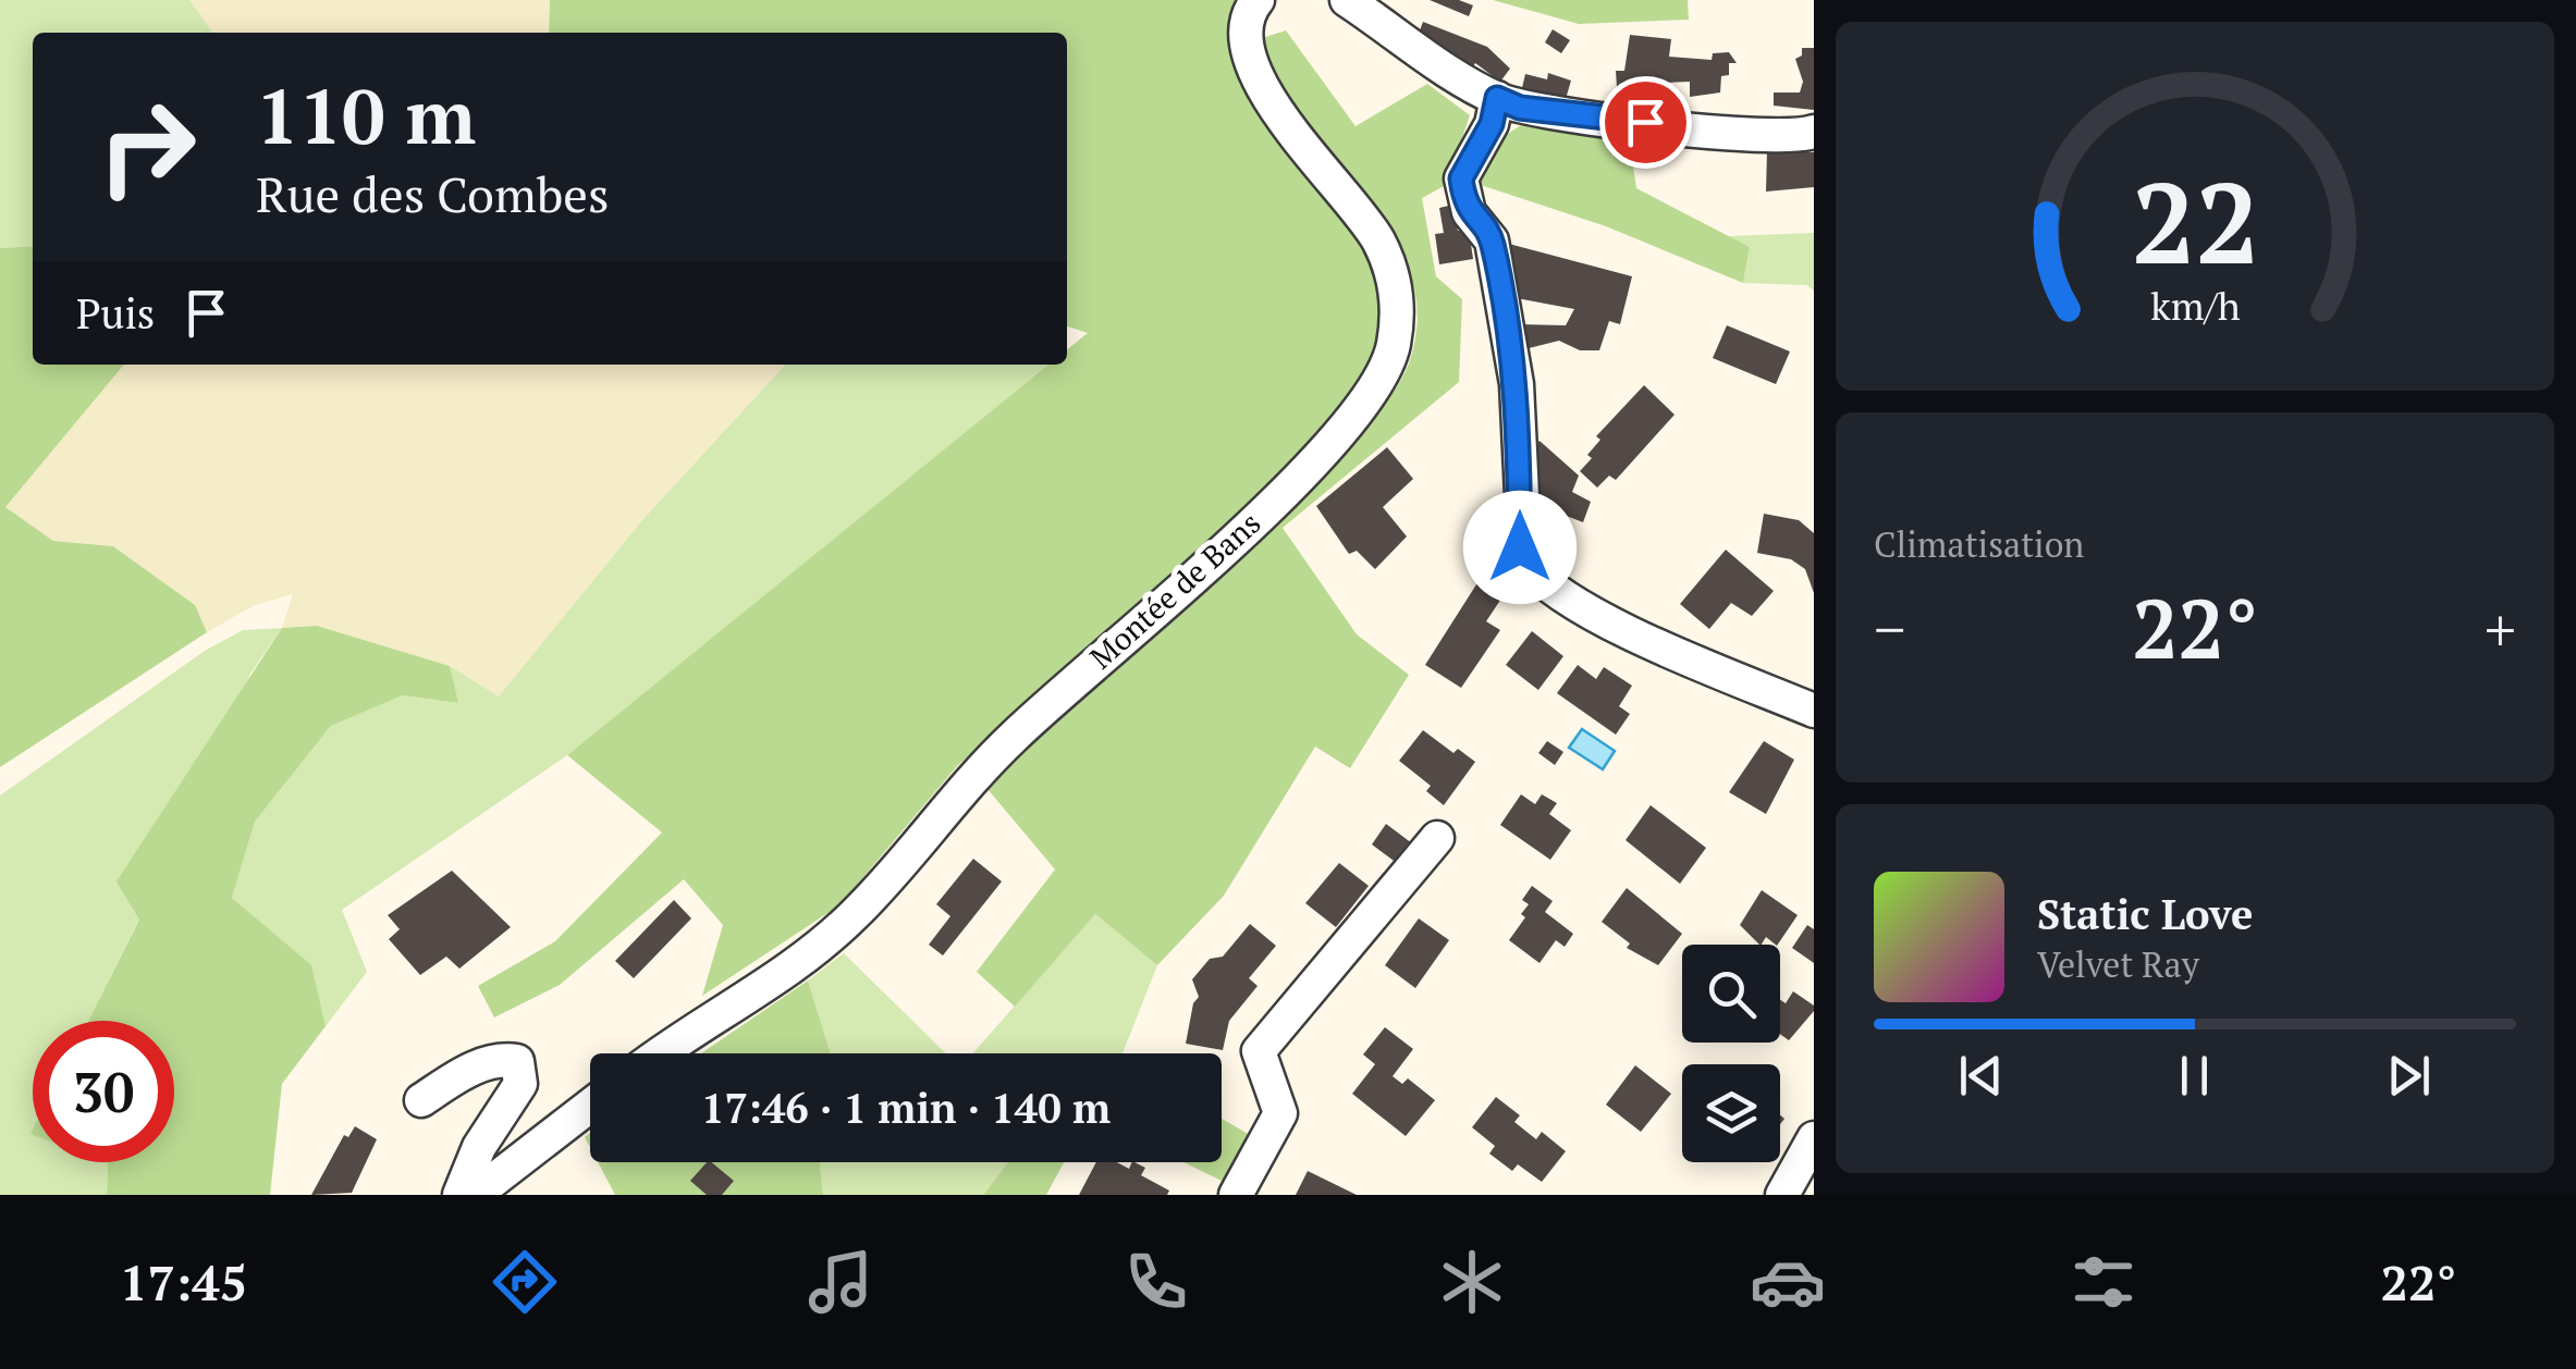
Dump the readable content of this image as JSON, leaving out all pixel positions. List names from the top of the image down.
{
  "streets": {
    "street": ["Montée de Bans"]
  },
  "page": {
    "turn": ["110 m", "Rue des Combes"],
    "then": "Puis",
    "tile": "Climatisation",
    "heat": ["−", "22°", "+"],
    "song": ["Static Love", "Velvet Ray"],
    "limit": "30",
    "trip": "17:46 · 1 min · 140 m",
    "tabs": ["17:45", "22°"],
    "gauge": ["22", "km/h"]
  }
}
